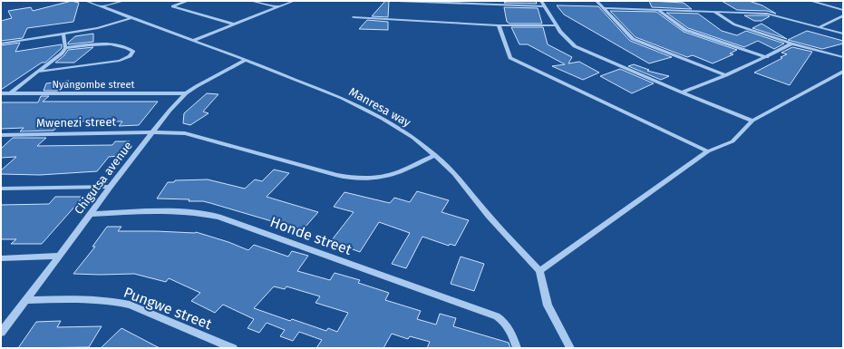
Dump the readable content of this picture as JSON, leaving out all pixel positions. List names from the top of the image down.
{
  "streets": {
    "street": [
      "Nyangombe street",
      "Manresa way",
      "Mwenezi street",
      "Chigutsa avenue",
      "Honde street",
      "Pungwe street"
    ]
  },
  "crossings": [
    ["Nyangombe street", "Chigutsa avenue"],
    ["Manresa way", "Mwenezi street"],
    ["Manresa way", "Chigutsa avenue"],
    ["Mwenezi street", "Chigutsa avenue"],
    ["Chigutsa avenue", "Honde street"],
    ["Chigutsa avenue", "Pungwe street"]
  ]
}
